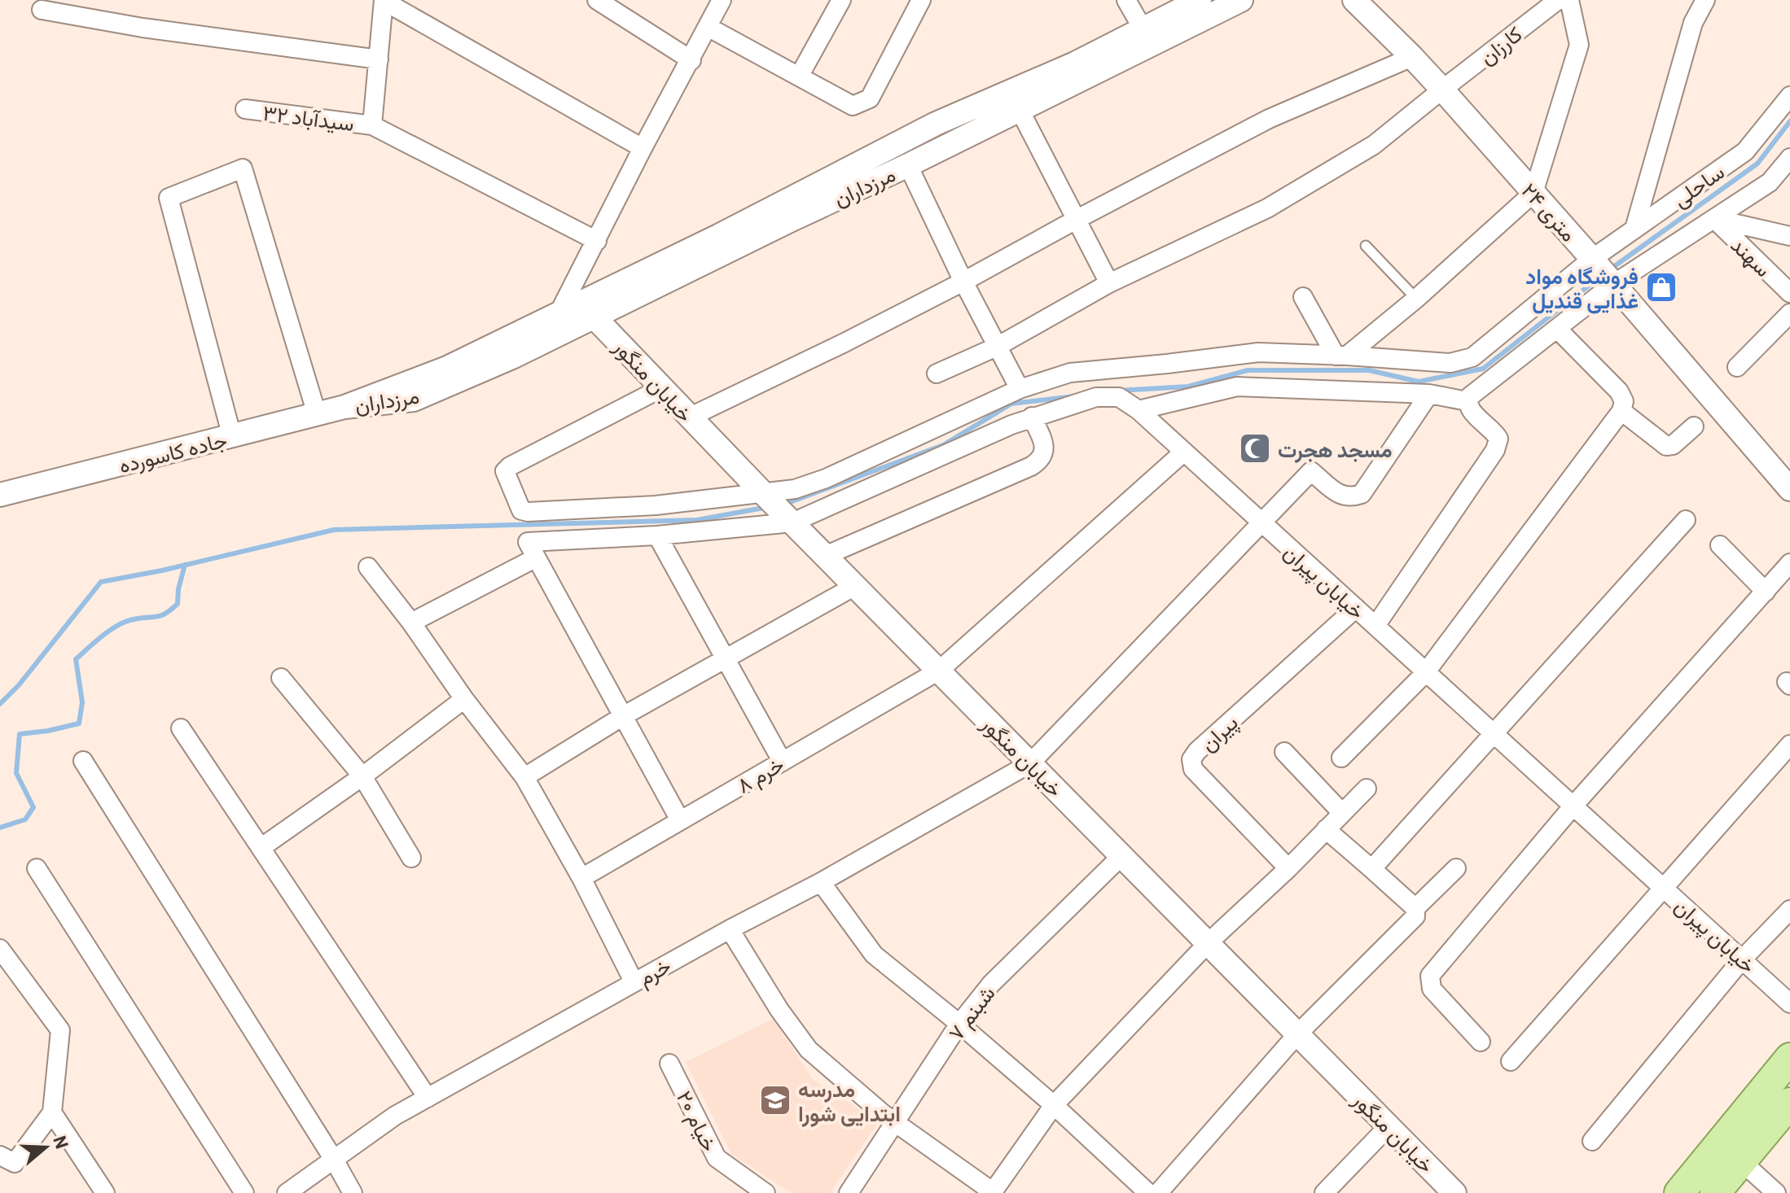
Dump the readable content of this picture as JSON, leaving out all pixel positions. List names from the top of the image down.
{
  "streets": {
    "street": [
      "کارزان",
      "سیدآباد ۳۲",
      "ساحلی",
      "مرزداران",
      "۲۴ متری",
      "سهند",
      "خیابان منگور",
      "جاده کاسورده",
      "خیابان پیران",
      "پیران",
      "خرم ۸",
      "خرم",
      "شبنم ۷",
      "خیام ۲۰"
    ]
  },
  "crossings": [
    ["کارزان", "۲۴ متری"],
    ["ساحلی", "۲۴ متری"],
    ["ساحلی", "سهند"],
    ["ساحلی", "خیابان منگور"],
    ["مرزداران", "خیابان منگور"],
    ["مرزداران", "جاده کاسورده"],
    ["خیابان منگور", "خیابان پیران"],
    ["خیابان منگور", "خرم ۸"],
    ["خیابان منگور", "خرم"],
    ["خیابان منگور", "شبنم ۷"],
    ["خیابان پیران", "پیران"],
    ["خیابان پیران", "خرم ۸"],
    ["خیابان پیران", "خرم"]
  ],
  "places": {
    "shop": ["فروشگاه مواد غذایی قندیل"],
    "mosque": ["مسجد هجرت"],
    "school or university": ["مدرسه ابتدایی شورا"]
  },
  "north": "right"
}
